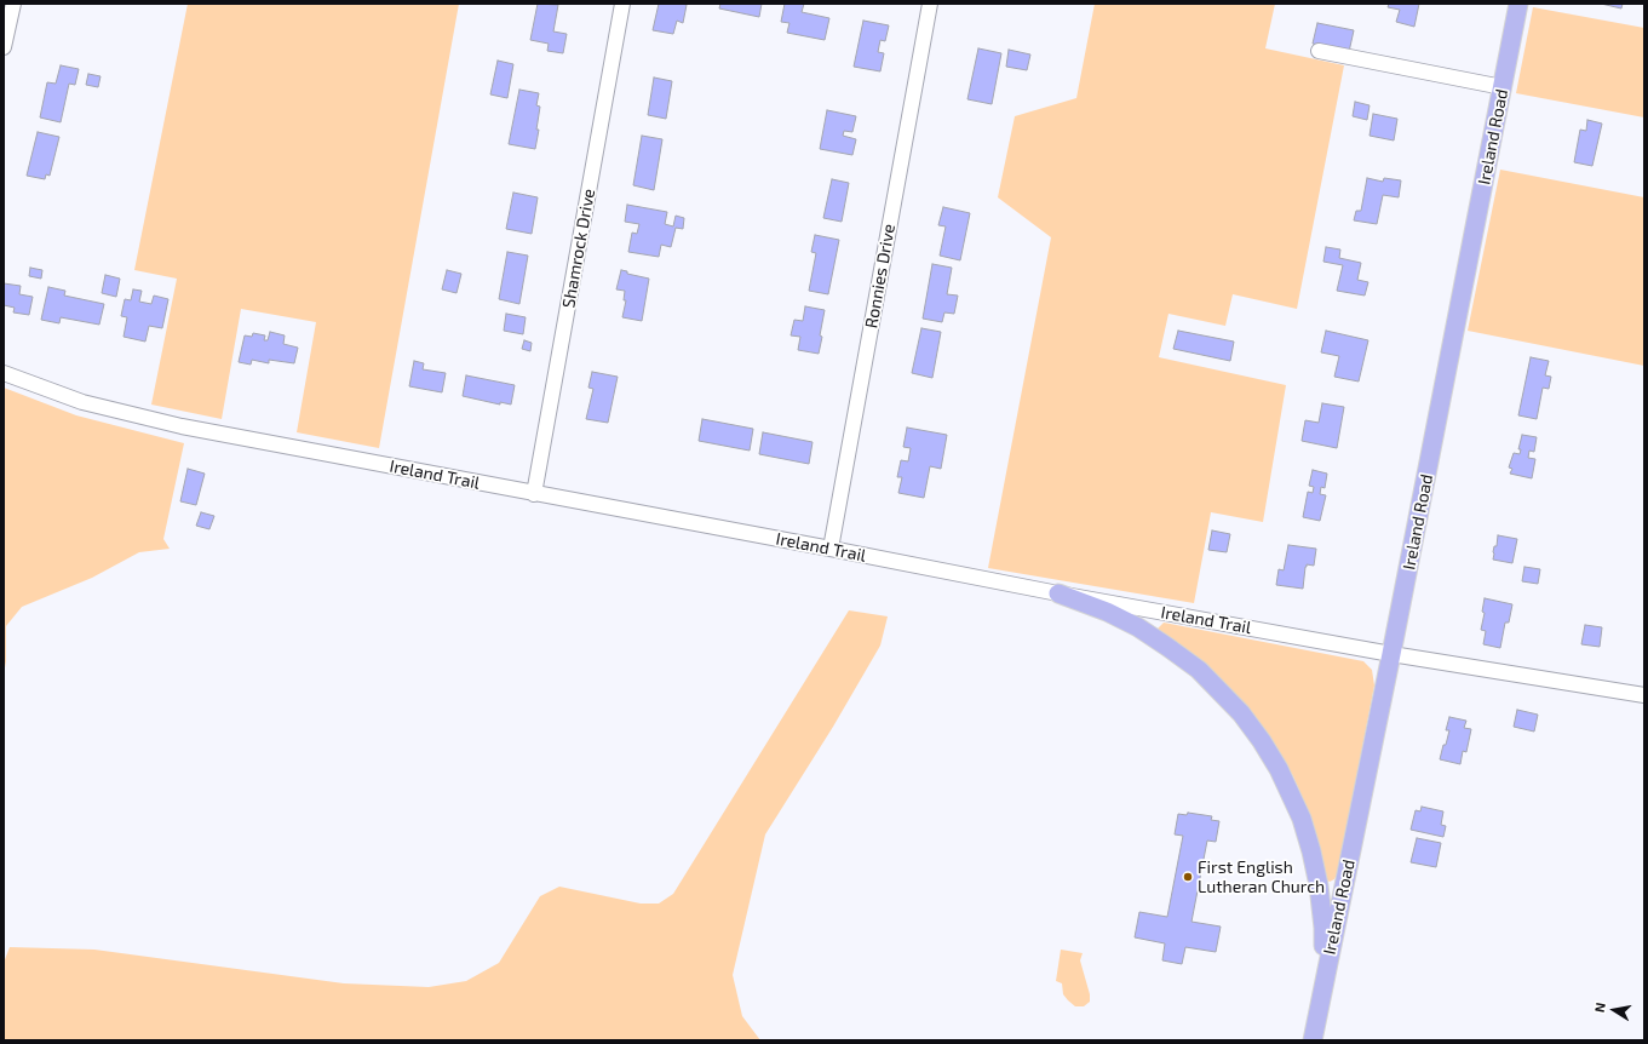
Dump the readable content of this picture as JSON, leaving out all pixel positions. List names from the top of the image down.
{
  "streets": {
    "main road": ["Ireland Road"],
    "street": ["Shamrock Drive", "Ronnies Drive", "Ireland Trail"]
  },
  "crossings": [
    ["Ireland Road", "Ireland Trail"],
    ["Shamrock Drive", "Ireland Trail"],
    ["Ronnies Drive", "Ireland Trail"]
  ],
  "places": ["First English Lutheran Church"],
  "north": "left"
}
